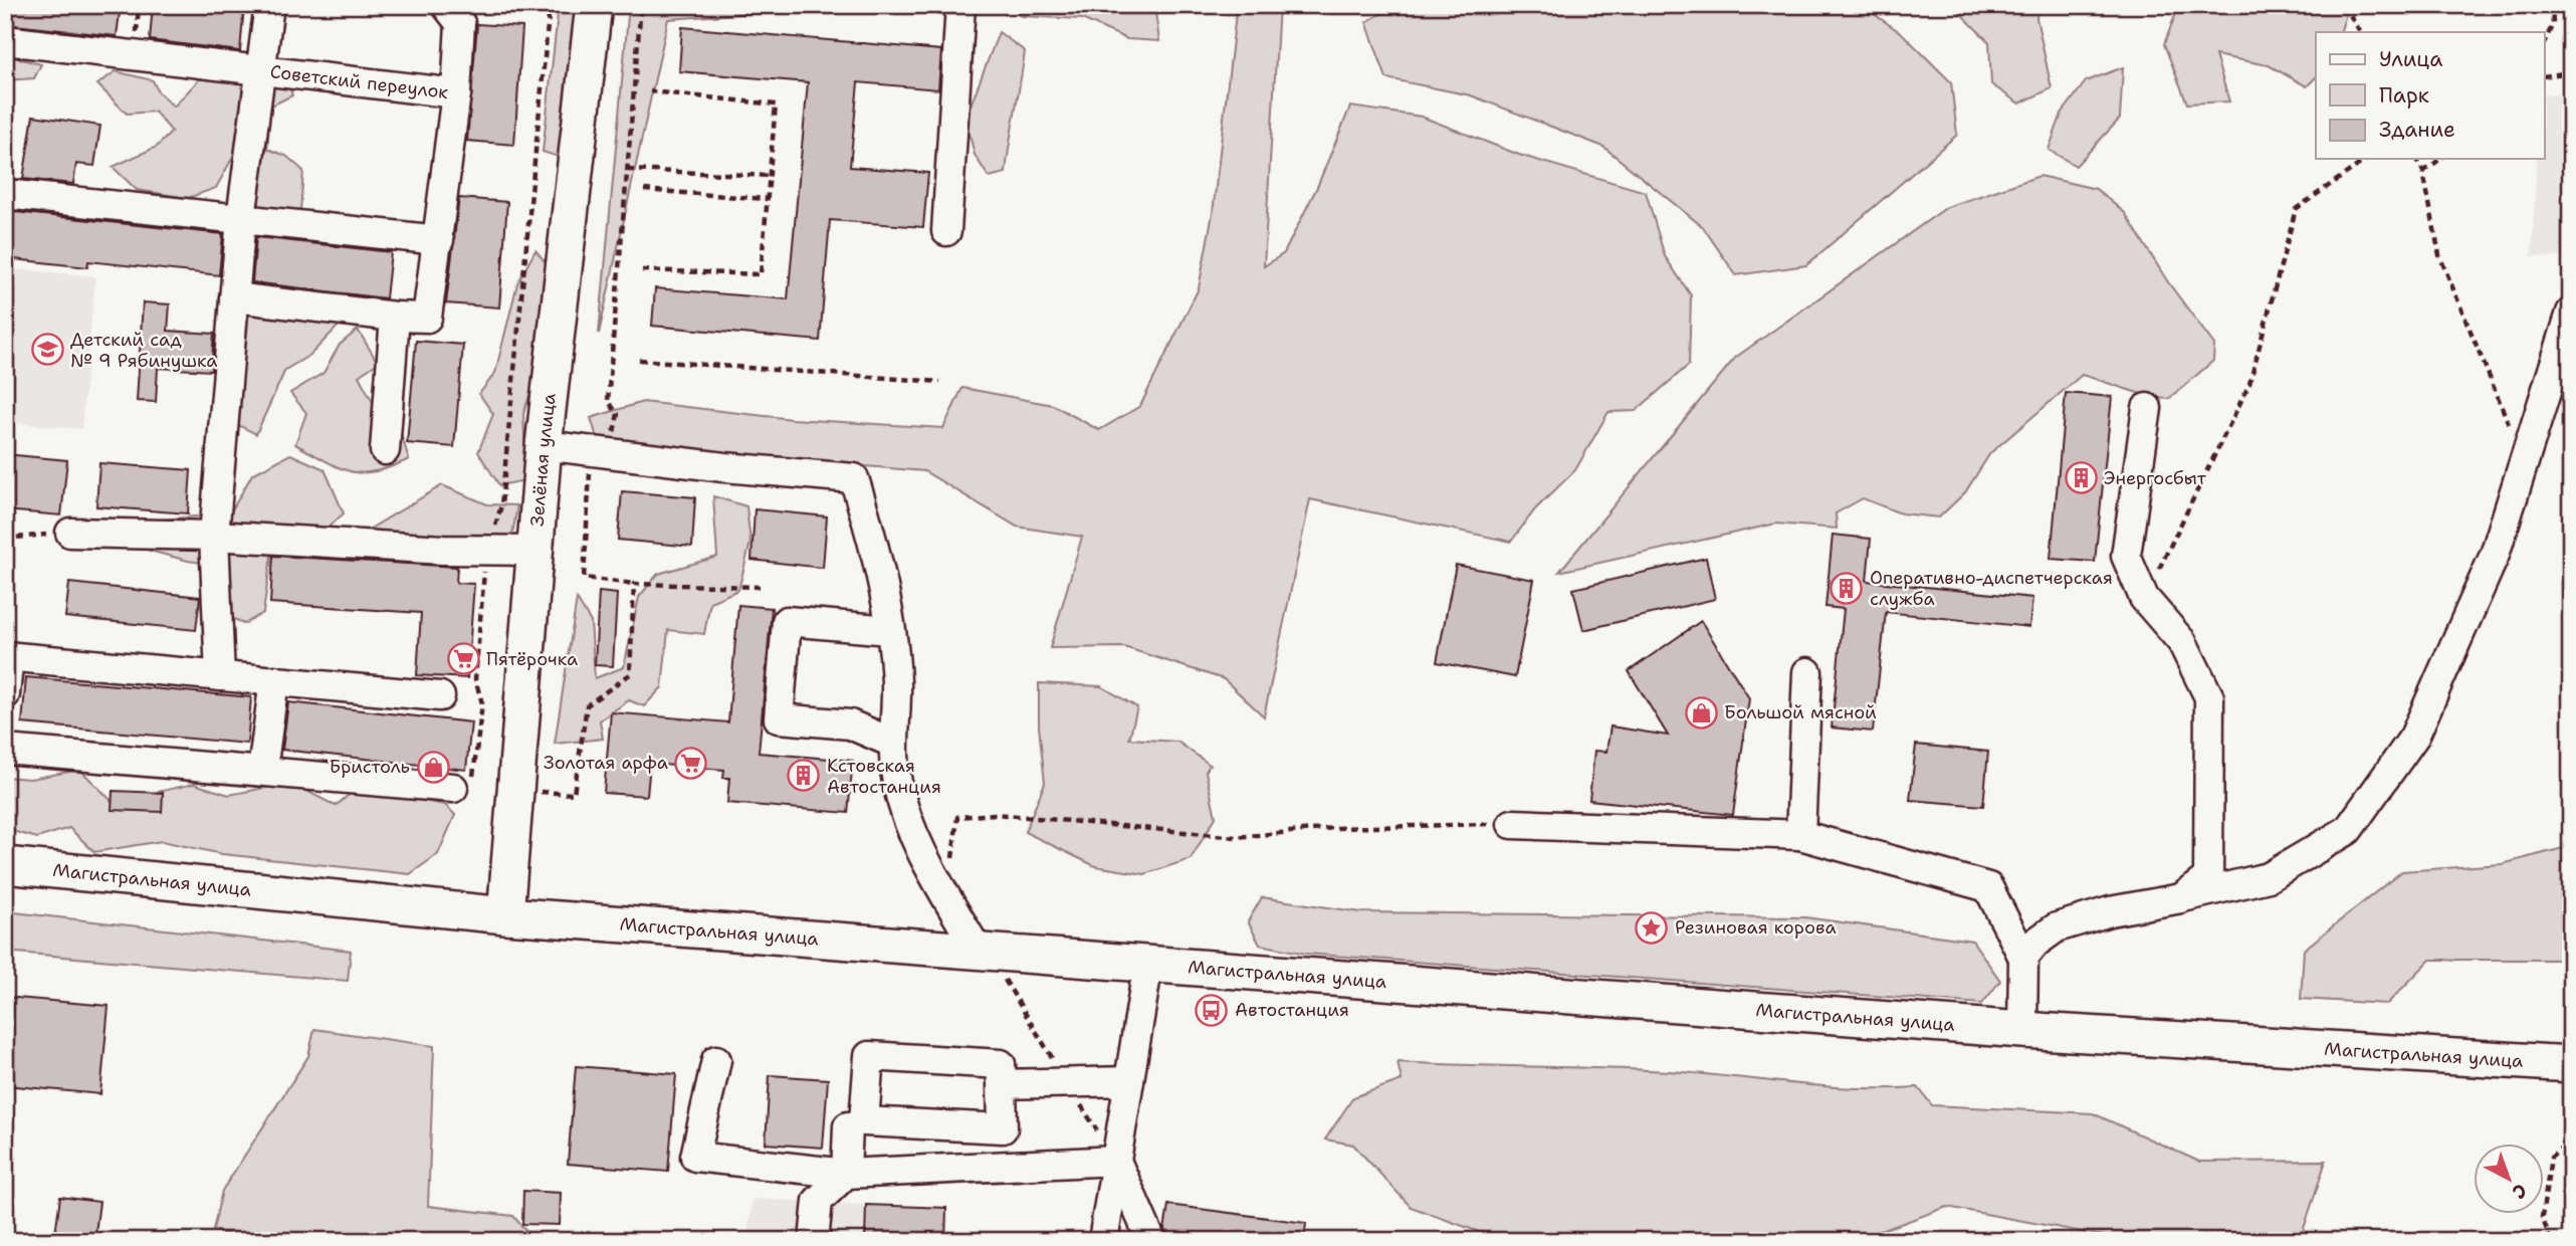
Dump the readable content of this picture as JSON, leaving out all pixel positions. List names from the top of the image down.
{
  "streets": {
    "main road": ["Зелёная улица", "Магистральная улица"],
    "street": ["Советский переулок"]
  },
  "crossings": [
    ["Зелёная улица", "Магистральная улица"]
  ],
  "places": {
    "school or university": ["Детский сад № 9 Рябинушка"],
    "building": ["Энергосбыт", "Оперативно-диспетчерская служба", "Кстовская Автостанция"],
    "supermarket": ["Пятёрочка", "Золотая арфа"],
    "shop": ["Большой мясной", "Бристоль"],
    "place": ["Резиновая корова"],
    "bus stop": ["Автостанция"]
  },
  "legend": ["Улица", "Парк", "Здание"],
  "north": "bottom right"
}
